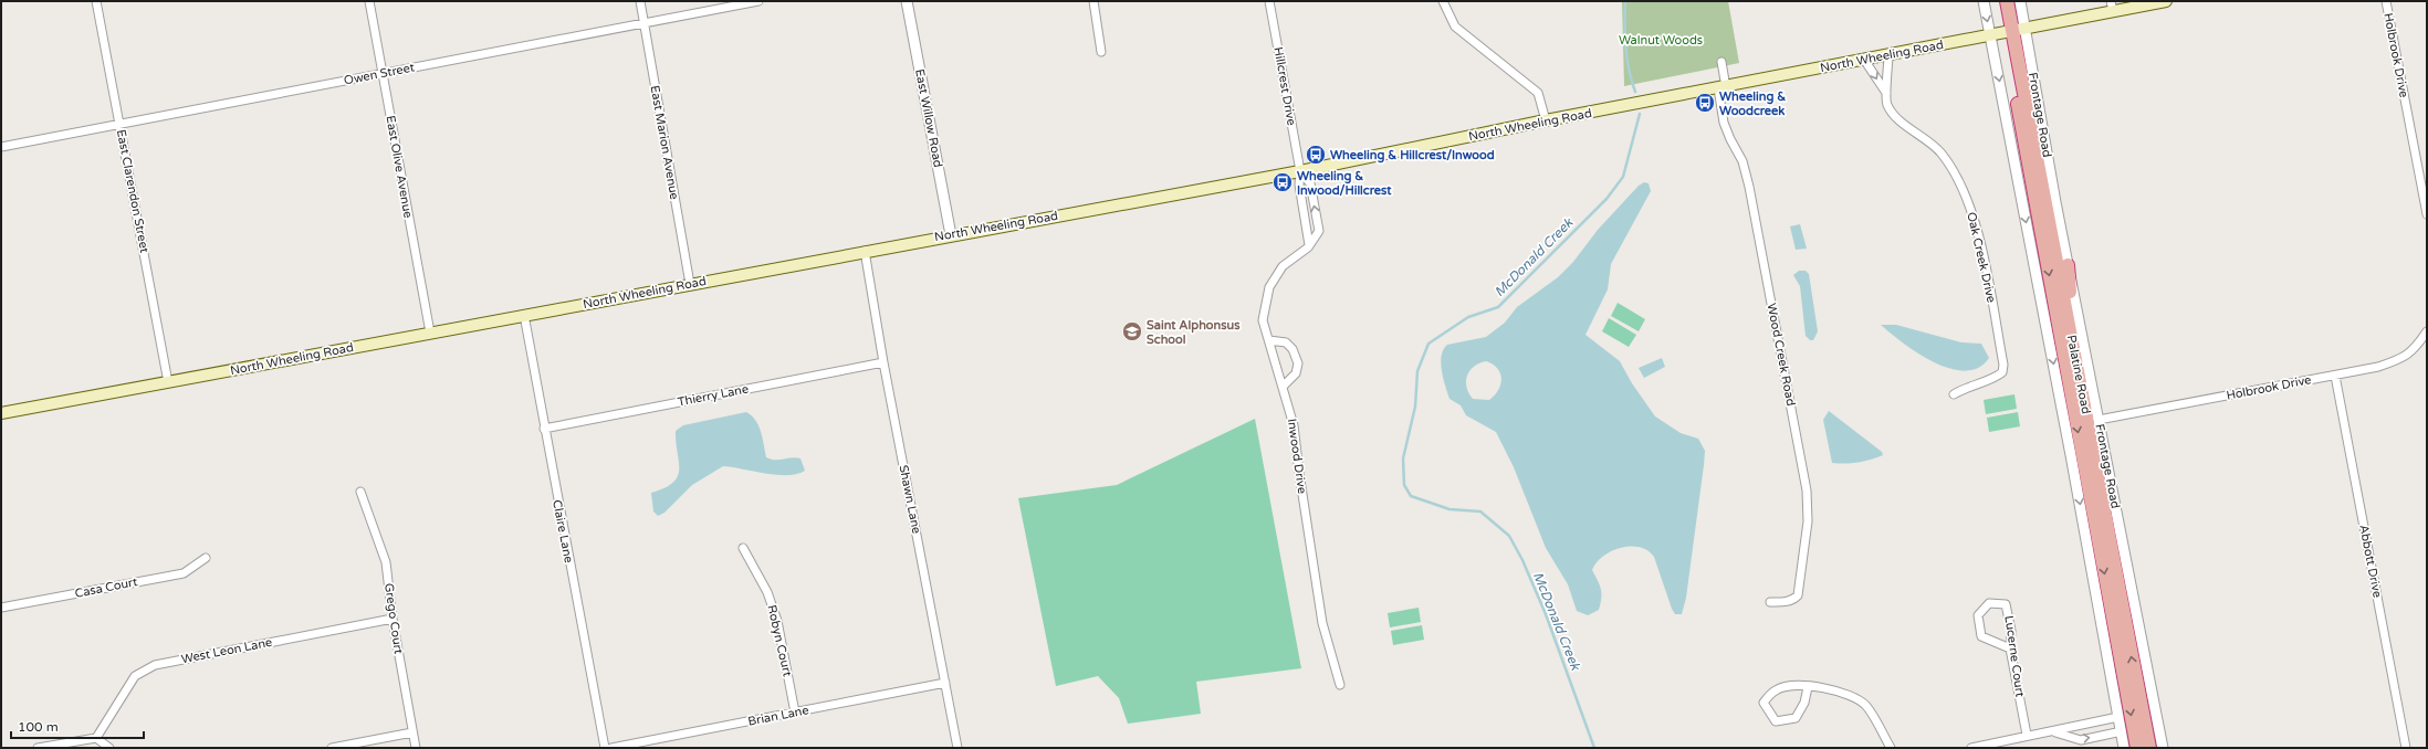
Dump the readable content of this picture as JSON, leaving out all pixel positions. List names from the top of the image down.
{
  "streets": {
    "highway": ["Palatine Road"],
    "main road": ["North Wheeling Road"],
    "street": [
      "Holbrook Drive",
      "Owen Street",
      "Hillcrest Drive",
      "Frontage Road",
      "East Willow Road",
      "East Marion Avenue",
      "East Olive Avenue",
      "East Clarendon Street",
      "Oak Creek Drive",
      "Wood Creek Road",
      "Thierry Lane",
      "Inwood Drive",
      "Shawn Lane",
      "Claire Lane",
      "Abbott Drive",
      "Casa Court",
      "Grego Court",
      "Robyn Court",
      "West Leon Lane",
      "Lucerne Court",
      "Brian Lane"
    ]
  },
  "crossings": [
    ["Holbrook Drive", "Frontage Road"],
    ["Holbrook Drive", "Abbott Drive"],
    ["North Wheeling Road", "Hillcrest Drive"],
    ["North Wheeling Road", "Frontage Road"],
    ["North Wheeling Road", "East Willow Road"],
    ["North Wheeling Road", "East Marion Avenue"],
    ["North Wheeling Road", "East Olive Avenue"],
    ["North Wheeling Road", "East Clarendon Street"],
    ["North Wheeling Road", "Oak Creek Drive"],
    ["North Wheeling Road", "Wood Creek Road"],
    ["North Wheeling Road", "Palatine Road"],
    ["North Wheeling Road", "Inwood Drive"],
    ["North Wheeling Road", "Shawn Lane"],
    ["North Wheeling Road", "Claire Lane"],
    ["Owen Street", "East Marion Avenue"],
    ["Owen Street", "East Olive Avenue"],
    ["Owen Street", "East Clarendon Street"],
    ["Hillcrest Drive", "Inwood Drive"],
    ["Frontage Road", "Palatine Road"],
    ["Thierry Lane", "Shawn Lane"],
    ["Thierry Lane", "Claire Lane"],
    ["Shawn Lane", "Brian Lane"],
    ["Grego Court", "West Leon Lane"],
    ["Robyn Court", "Brian Lane"]
  ],
  "water": ["McDonald Creek"],
  "parks": ["Walnut Woods"],
  "places": {
    "bus stop": ["Wheeling & Woodcreek", "Wheeling & Hillcrest/Inwood", "Wheeling & Inwood/Hillcrest"],
    "school or university": ["Saint Alphonsus School"]
  },
  "scale_bar": "100 m"
}
